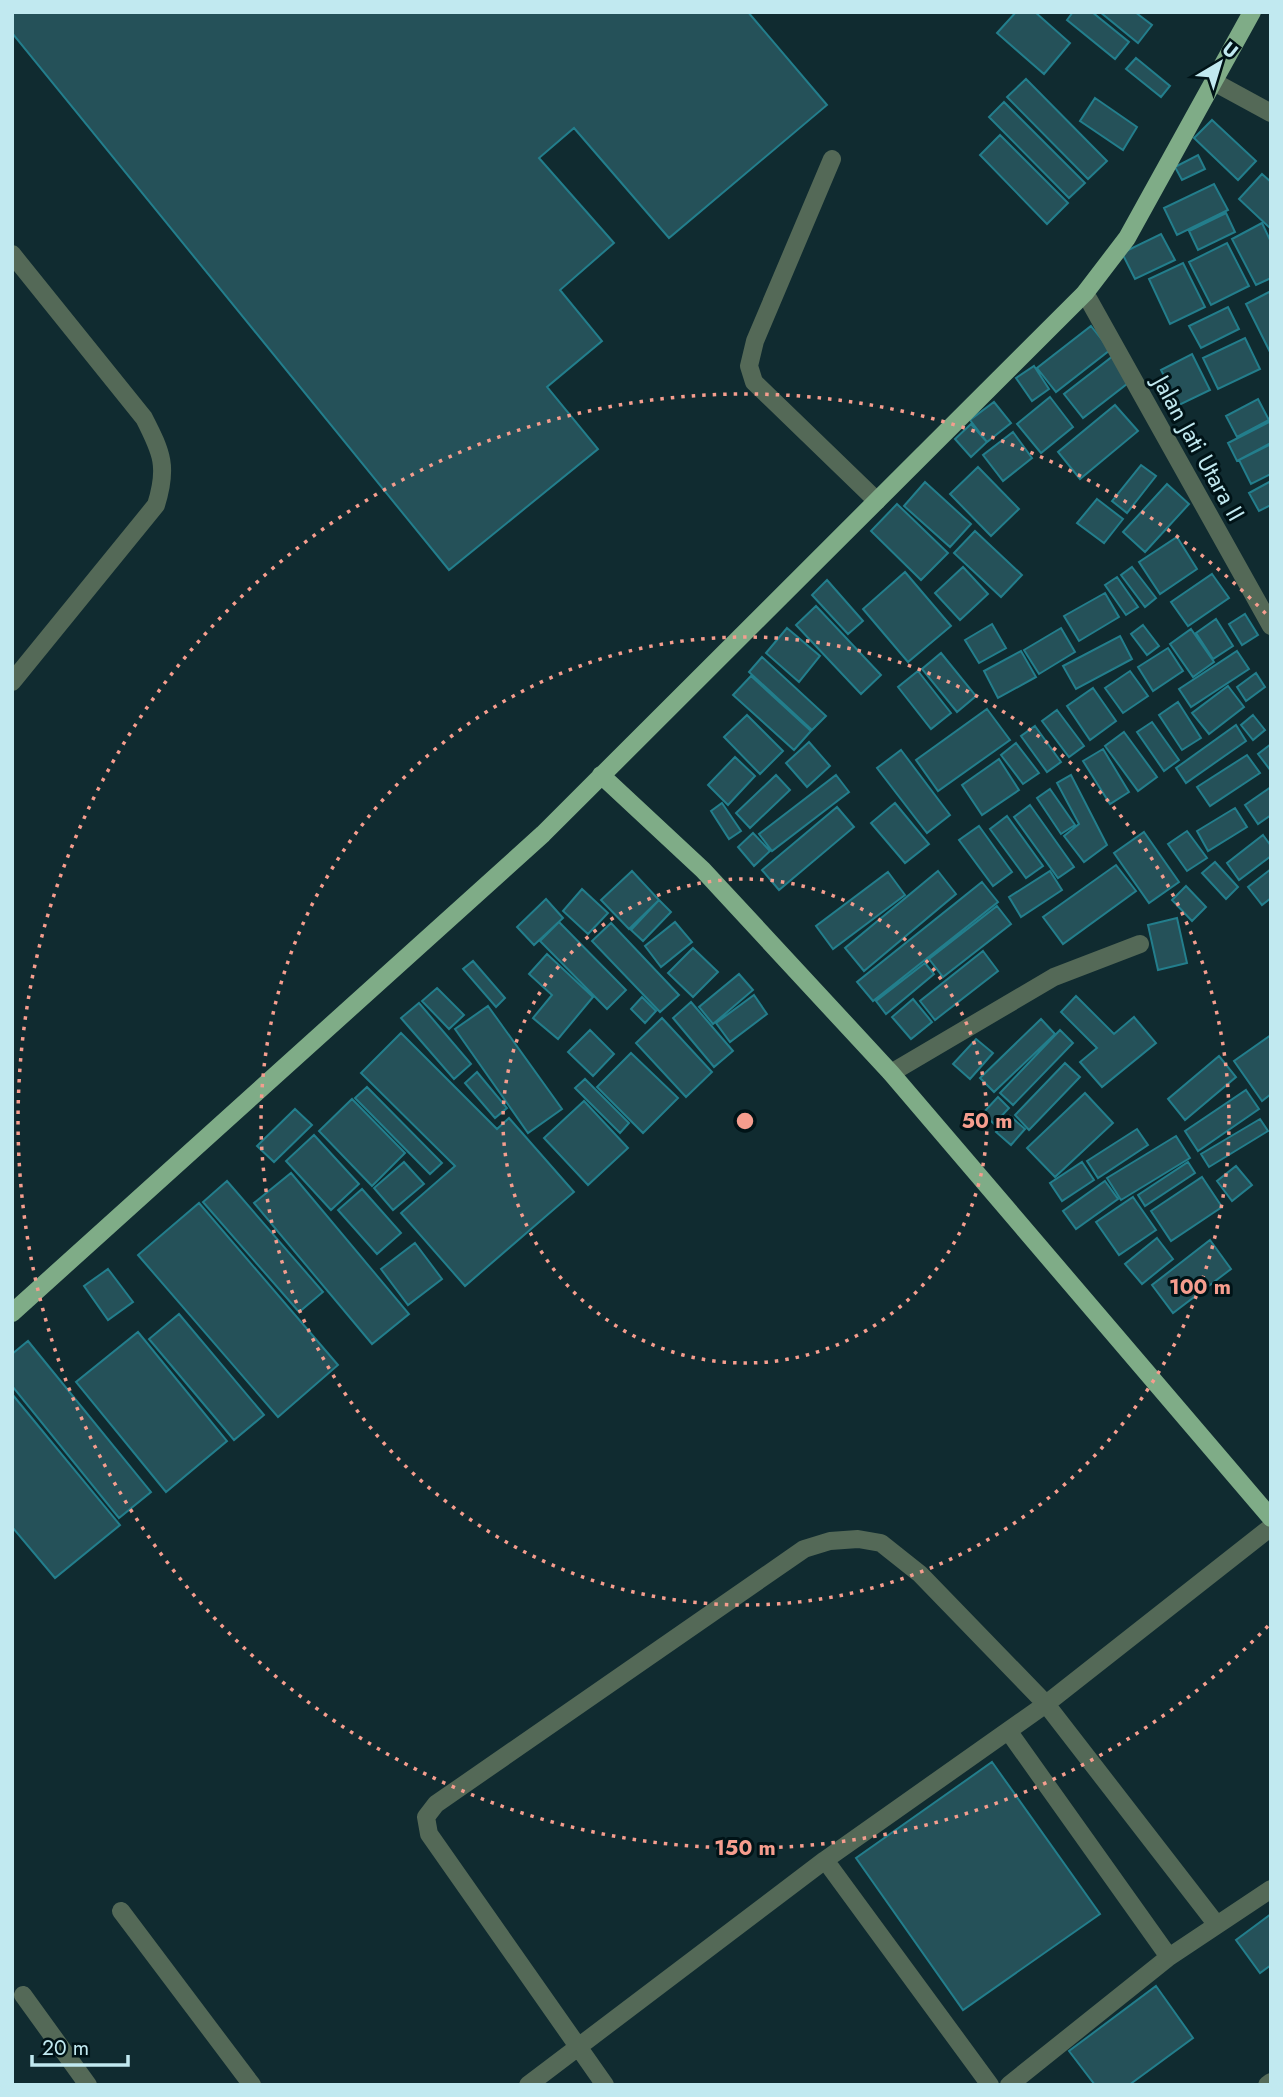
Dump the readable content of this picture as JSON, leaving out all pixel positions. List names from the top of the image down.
{
  "streets": {
    "street": ["Jalan Jati Utara II"]
  },
  "scale_bar": "20 m",
  "north": "top right",
  "rings": ["50 m", "100 m", "150 m"]
}
